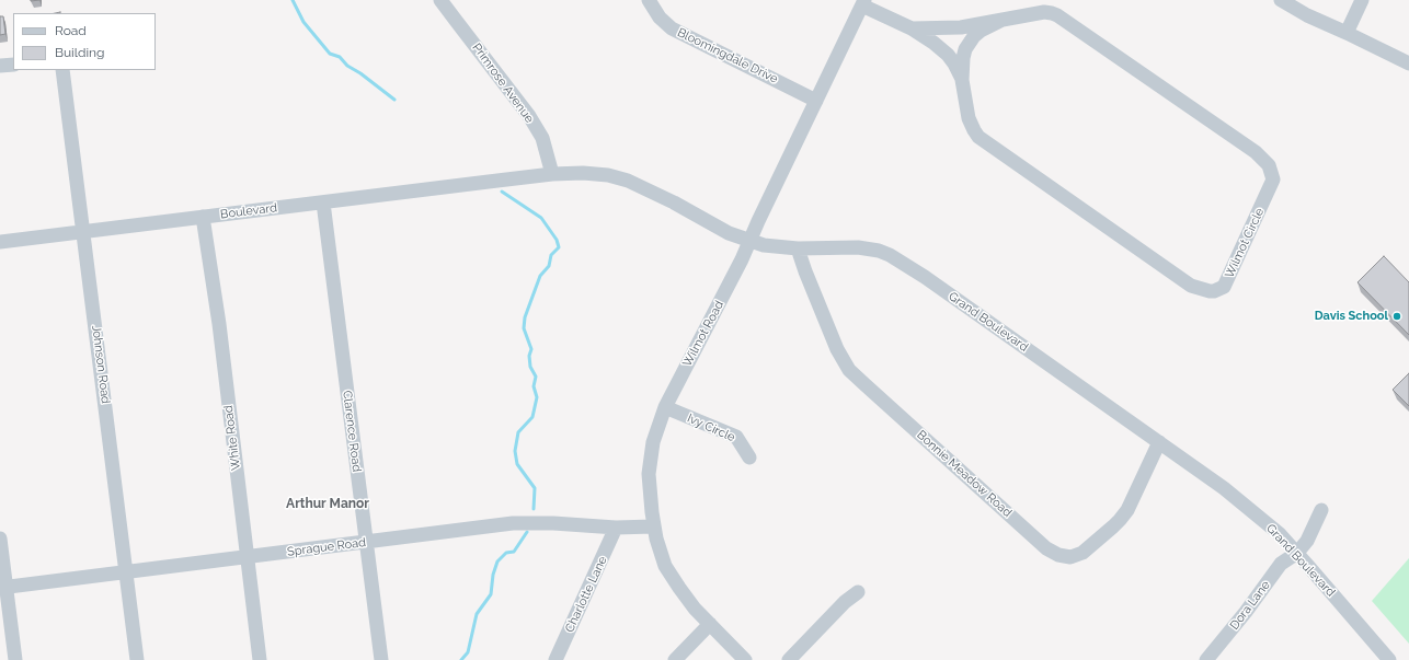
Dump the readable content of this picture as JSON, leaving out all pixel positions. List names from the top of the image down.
{
  "streets": {
    "street": [
      "Bloomingdale Drive",
      "Primrose Avenue",
      "Boulevard",
      "Wilmot Circle",
      "Grand Boulevard",
      "Wilmot Road",
      "Johnson Road",
      "Ivy Circle",
      "Clarence Road",
      "White Road",
      "Bonnie Meadow Road",
      "Sprague Road",
      "Charlotte Lane",
      "Dora Lane"
    ]
  },
  "crossings": [
    ["Bloomingdale Drive", "Wilmot Road"],
    ["Primrose Avenue", "Grand Boulevard"],
    ["Boulevard", "Grand Boulevard"],
    ["Boulevard", "Johnson Road"],
    ["Boulevard", "Clarence Road"],
    ["Boulevard", "White Road"],
    ["Wilmot Circle", "Wilmot Road"],
    ["Grand Boulevard", "Wilmot Road"],
    ["Grand Boulevard", "Bonnie Meadow Road"],
    ["Grand Boulevard", "Dora Lane"],
    ["Wilmot Road", "Ivy Circle"],
    ["Wilmot Road", "Sprague Road"],
    ["Johnson Road", "Sprague Road"],
    ["Clarence Road", "Sprague Road"],
    ["White Road", "Sprague Road"],
    ["Sprague Road", "Charlotte Lane"]
  ],
  "districts": ["Arthur Manor"],
  "places": ["Davis School"],
  "legend": ["Road", "Building"]
}
